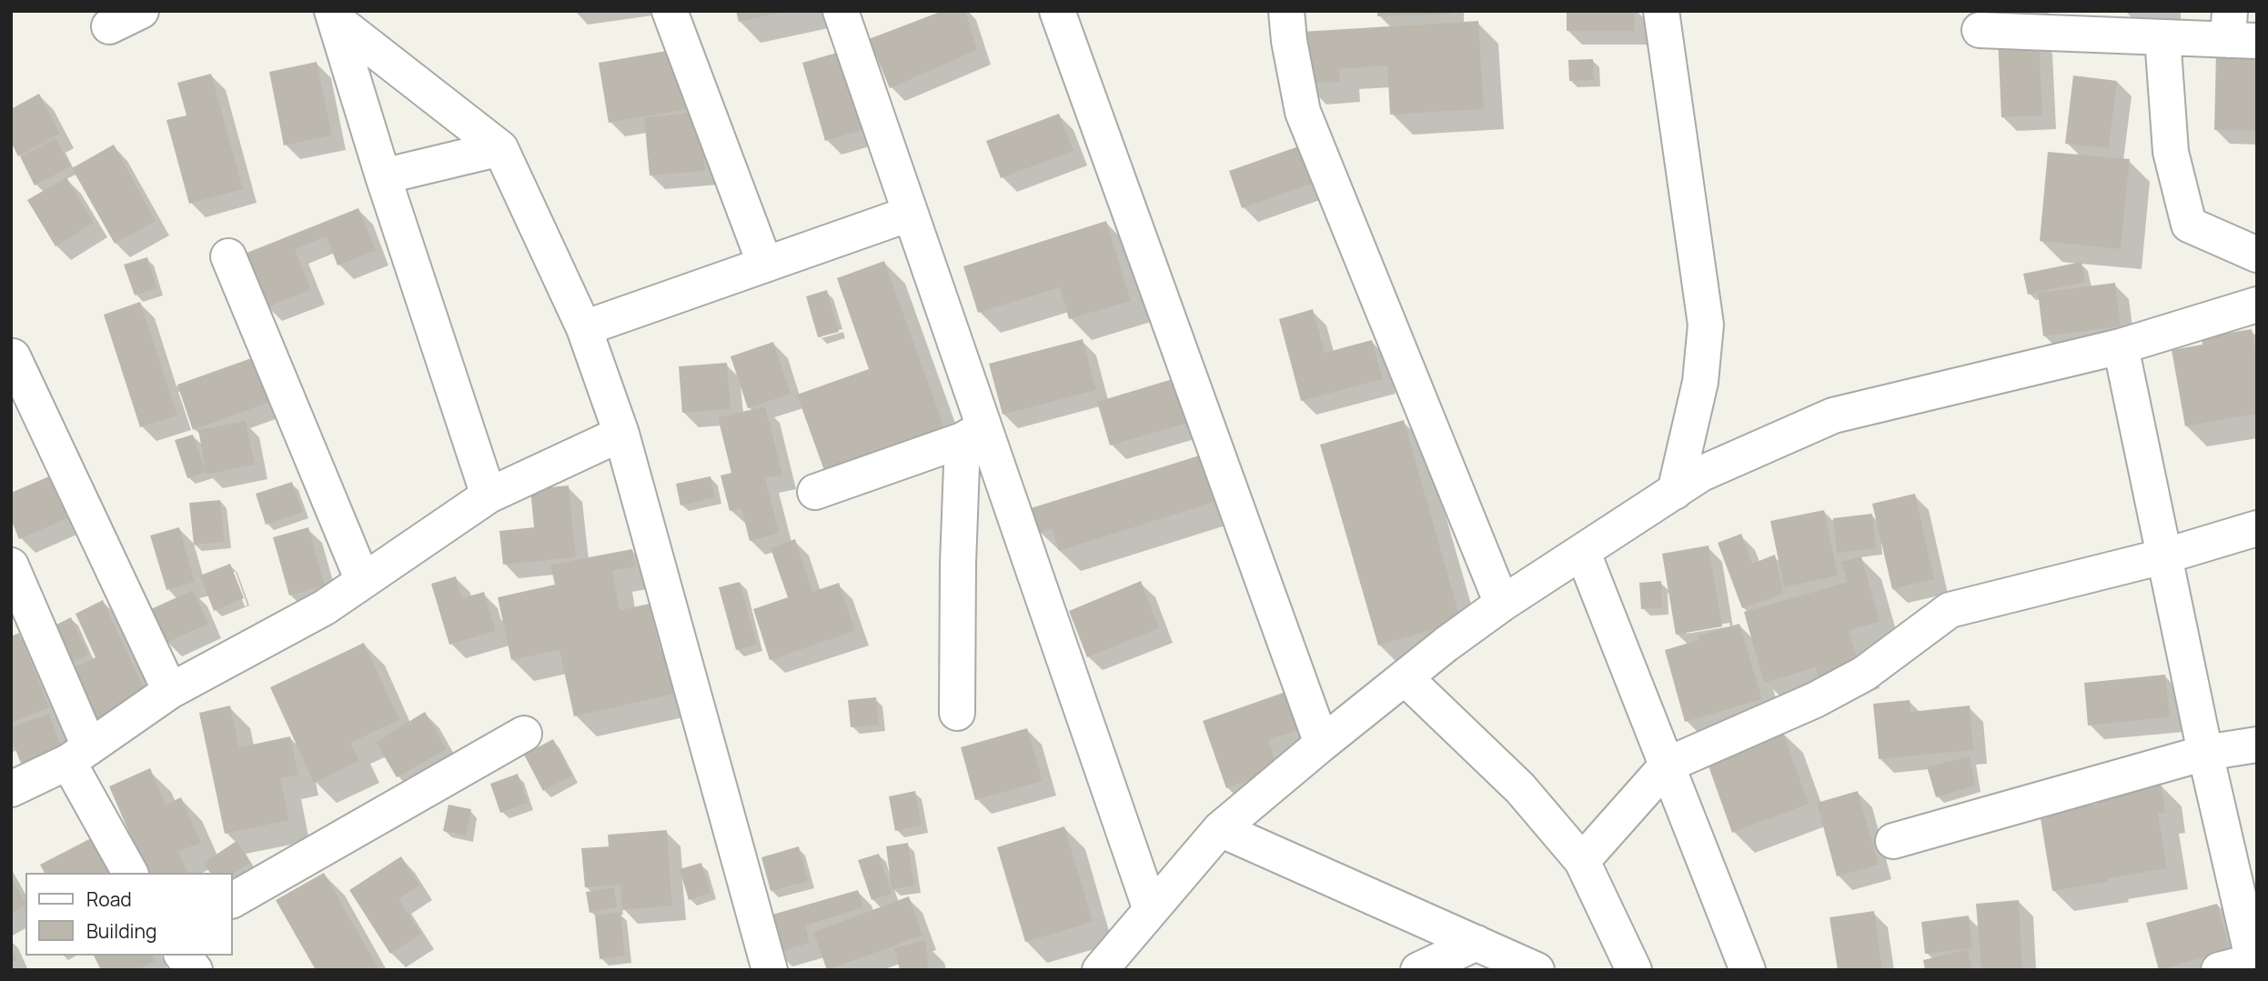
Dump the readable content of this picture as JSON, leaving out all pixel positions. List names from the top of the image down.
{
  "legend": ["Road", "Building"]
}
